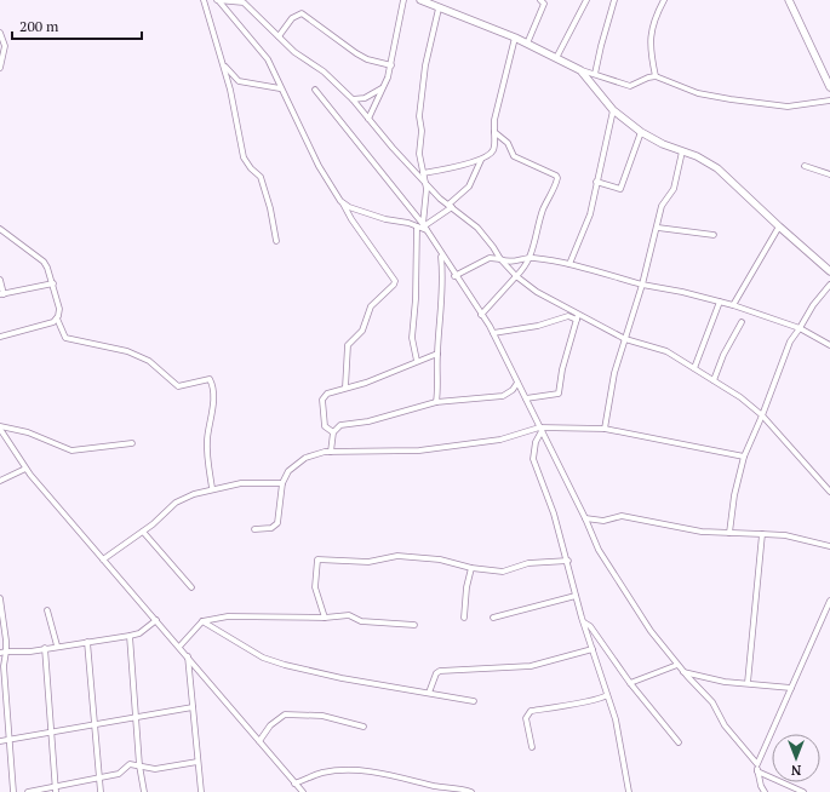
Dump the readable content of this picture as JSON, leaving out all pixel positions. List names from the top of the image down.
{
  "scale_bar": "200 m",
  "north": "bottom"
}
